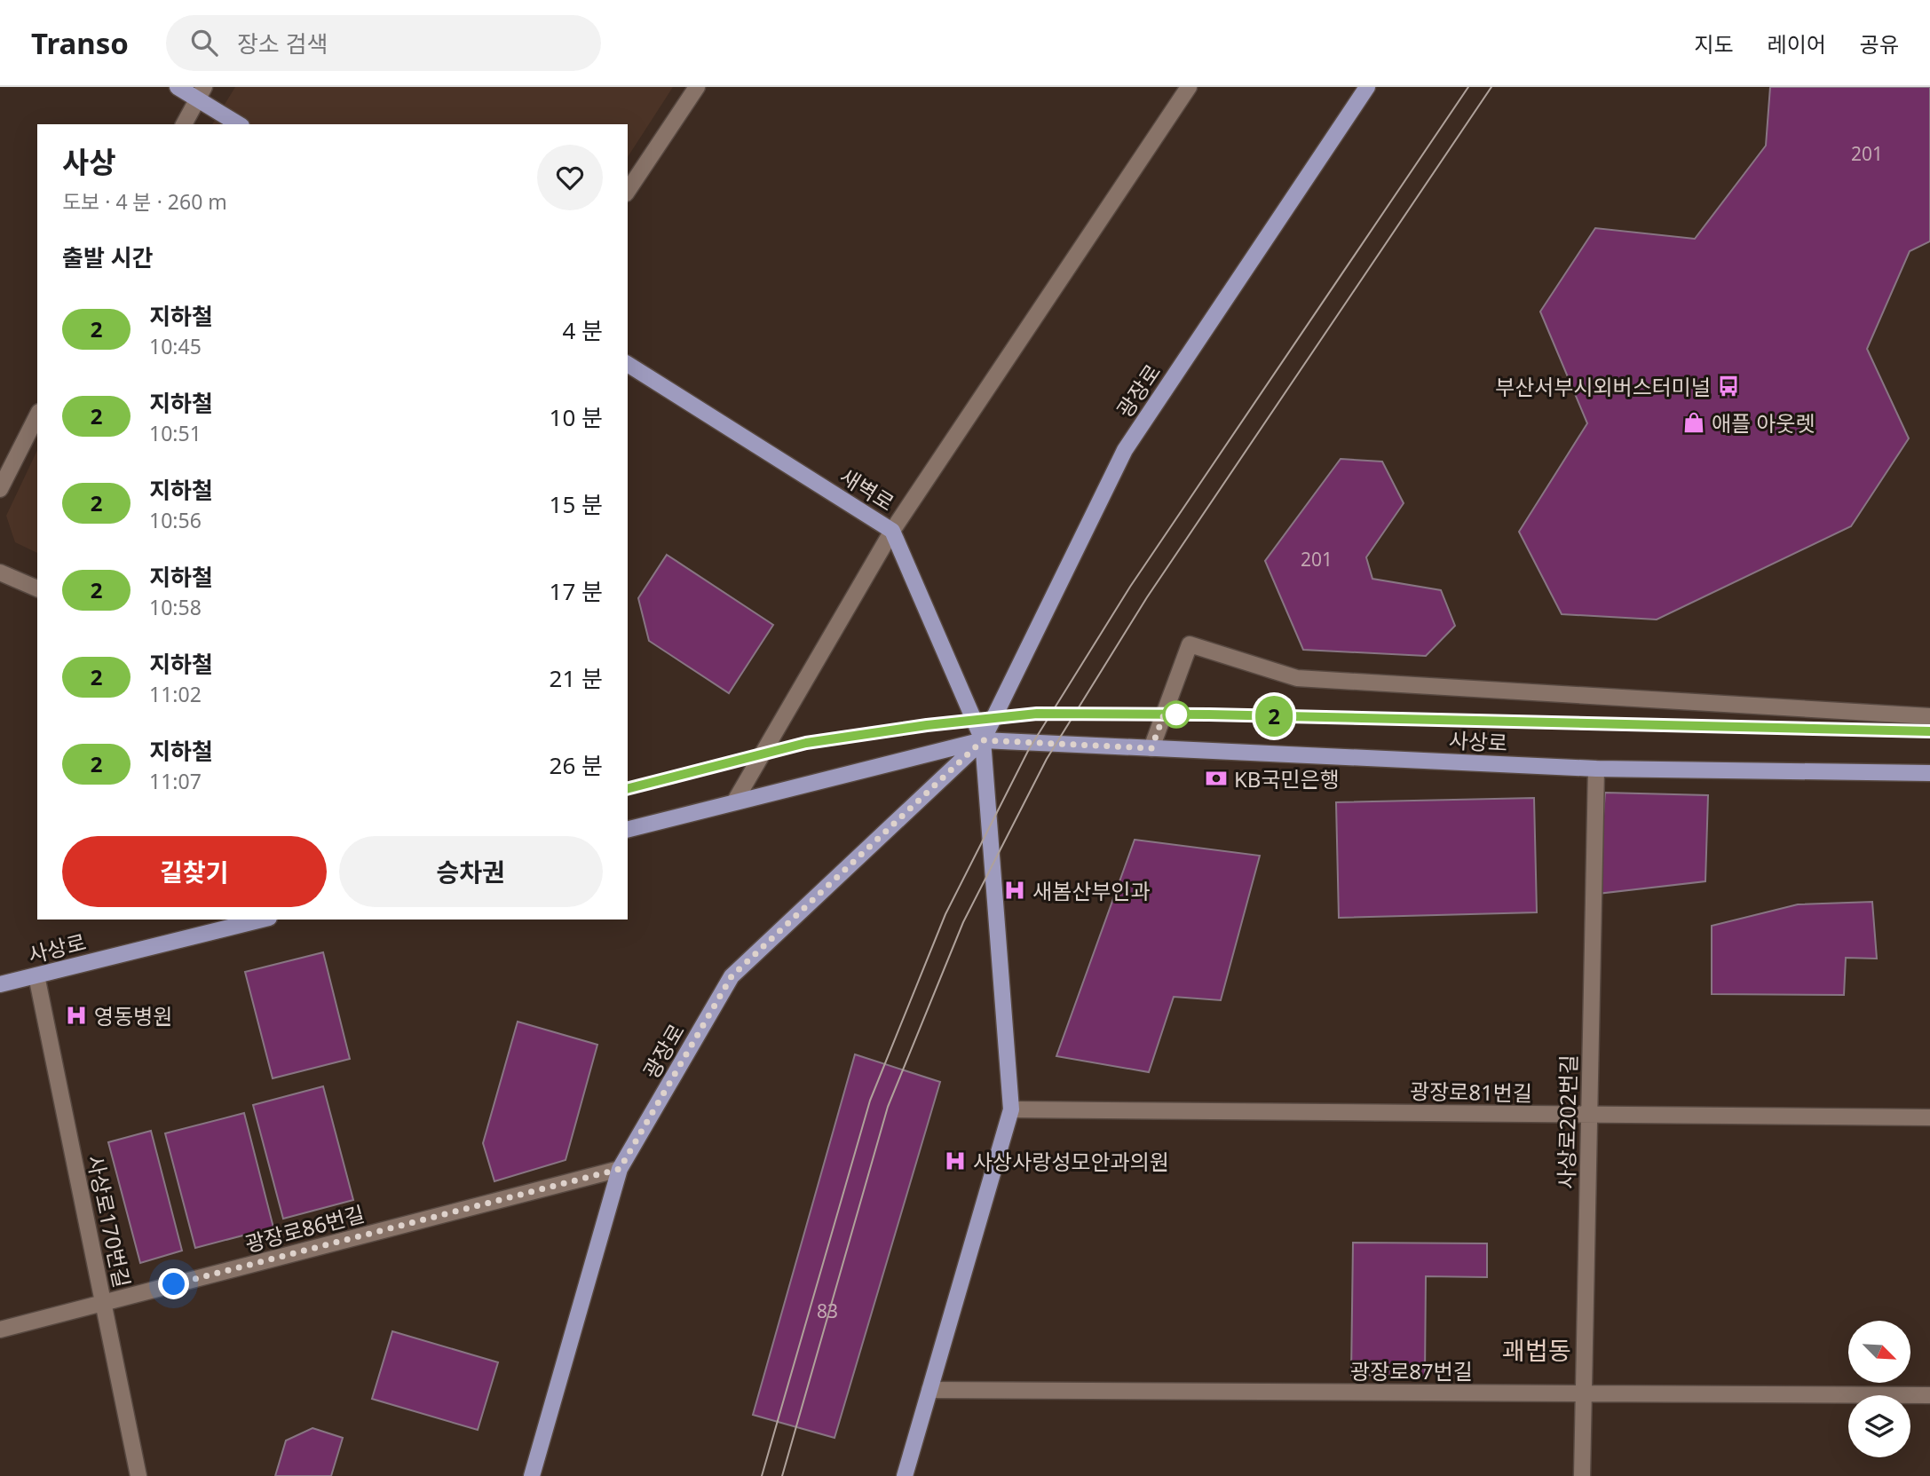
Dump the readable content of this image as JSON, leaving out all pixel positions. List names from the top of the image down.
{
  "streets": {
    "main road": ["광장로", "새벽로", "사상로"],
    "street": [
      "광장로81번길",
      "사상로202번길",
      "사상로170번길",
      "광장로86번길",
      "광장로87번길"
    ]
  },
  "crossings": [
    ["광장로", "새벽로"],
    ["광장로", "사상로"],
    ["광장로", "광장로86번길"],
    ["새벽로", "사상로"],
    ["사상로", "사상로202번길"],
    ["사상로", "사상로170번길"],
    ["광장로81번길", "사상로202번길"],
    ["사상로202번길", "광장로87번길"],
    ["사상로170번길", "광장로86번길"]
  ],
  "districts": ["괘법동"],
  "places": {
    "bus stop": ["부산서부시외버스터미널"],
    "shop": ["애플 아웃렛"],
    "bank": ["KB국민은행"],
    "hospital": ["새봄산부인과", "영동병원", "사상사랑성모안과의원"]
  },
  "lines": ["metro line 2"],
  "house_numbers": ["201", "201", "83"],
  "north": "bottom right",
  "page": {
    "header": "Transo",
    "search": "장소 검색",
    "nav": ["지도", "레이어", "공유"],
    "on_map": "2",
    "heading": [
      ["사상", "도보 · 4 분 · 260 m"],
      "출발 시간"
    ],
    "list": [
      {
        "mark": "2",
        "name": "지하철",
        "note": "10:45",
        "value": "4 분"
      },
      {
        "mark": "2",
        "name": "지하철",
        "note": "10:51",
        "value": "10 분"
      },
      {
        "mark": "2",
        "name": "지하철",
        "note": "10:56",
        "value": "15 분"
      },
      {
        "mark": "2",
        "name": "지하철",
        "note": "10:58",
        "value": "17 분"
      },
      {
        "mark": "2",
        "name": "지하철",
        "note": "11:02",
        "value": "21 분"
      },
      {
        "mark": "2",
        "name": "지하철",
        "note": "11:07",
        "value": "26 분"
      }
    ],
    "buttons": ["길찾기", "승차권"]
  }
}
